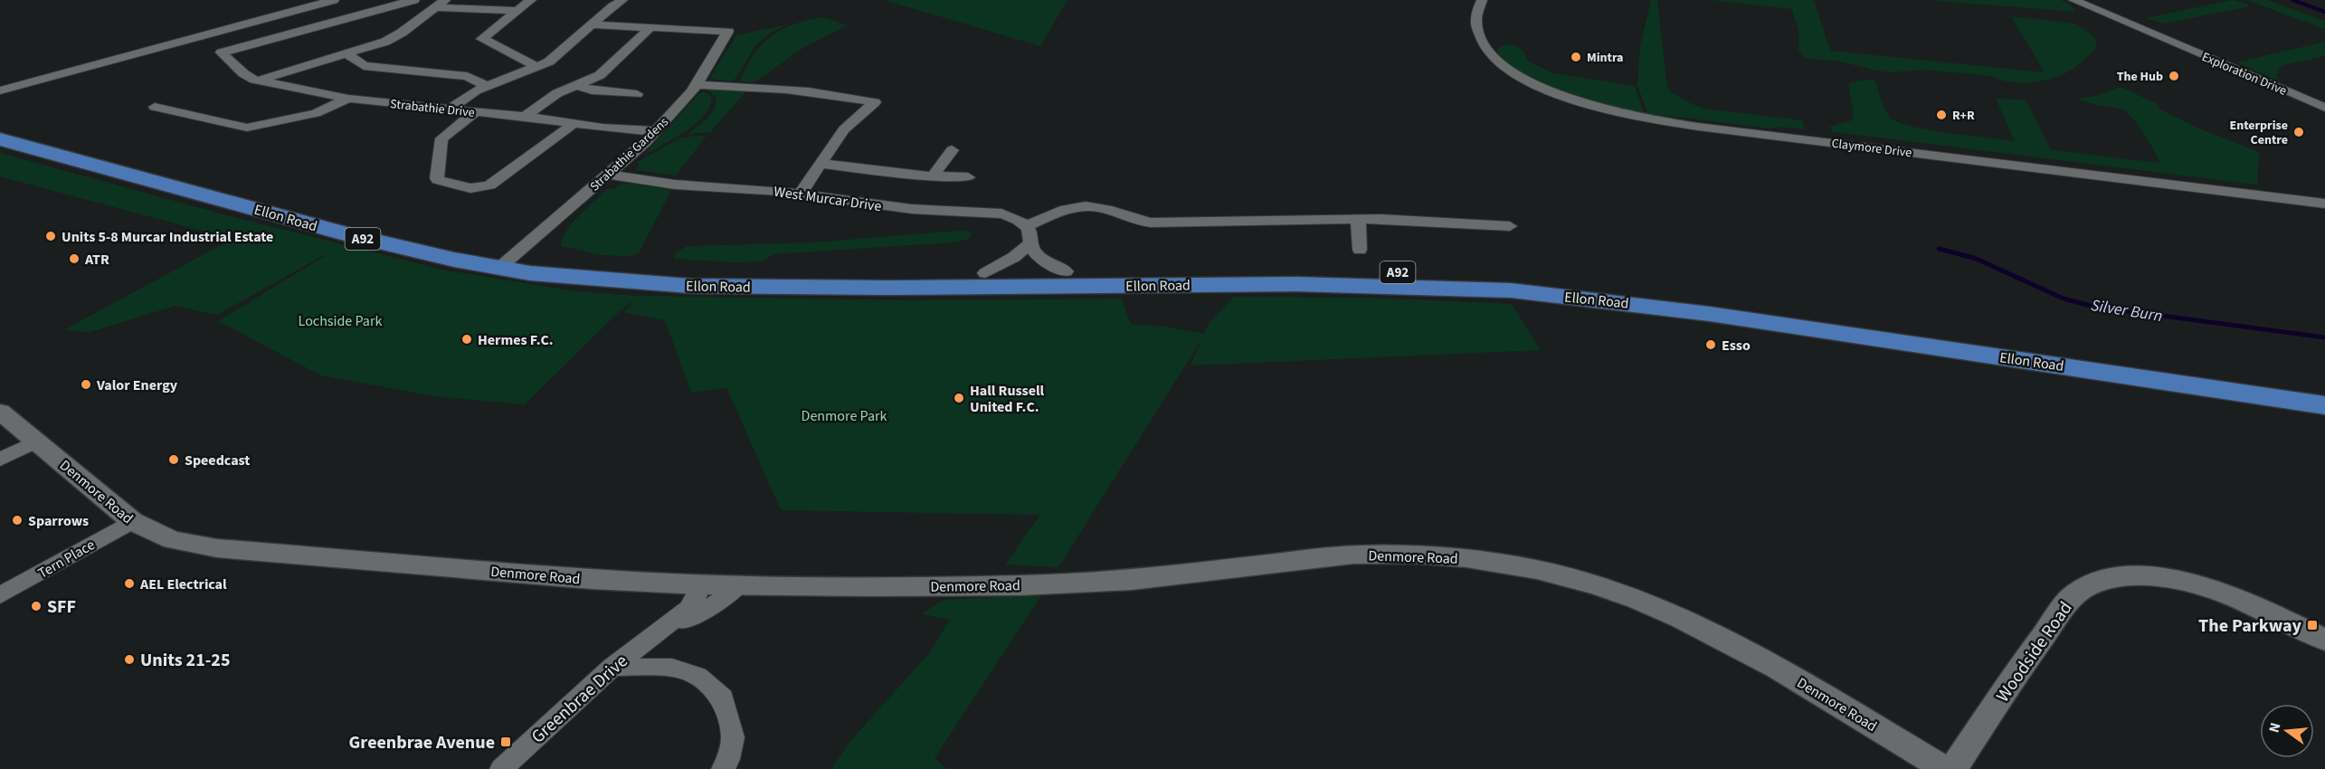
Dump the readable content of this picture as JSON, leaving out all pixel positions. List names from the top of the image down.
{
  "streets": {
    "main road": ["Ellon Road", "A92"],
    "street": [
      "Exploration Drive",
      "Strabathie Drive",
      "Claymore Drive",
      "Strabathie Gardens",
      "West Murcar Drive",
      "Denmore Road",
      "Tern Place",
      "Woodside Road",
      "Greenbrae Drive"
    ]
  },
  "crossings": [
    ["Strabathie Drive", "Strabathie Gardens"],
    ["Strabathie Gardens", "West Murcar Drive"],
    ["Strabathie Gardens", "Ellon Road"],
    ["Denmore Road", "Tern Place"],
    ["Denmore Road", "Greenbrae Drive"]
  ],
  "water": ["Silver Burn"],
  "parks": ["Lochside Park", "Denmore Park"],
  "places": {
    "other": [
      "Mintra",
      "The Hub",
      "R+R",
      "Enterprise Centre",
      "Units 5-8 Murcar Industrial Estate",
      "ATR",
      "Hermes F.C.",
      "Esso",
      "Valor Energy",
      "Hall Russell United F.C.",
      "Speedcast",
      "Sparrows",
      "AEL Electrical",
      "SFF",
      "Units 21-25"
    ],
    "transit": ["The Parkway", "Greenbrae Avenue"]
  },
  "north": "left"
}
